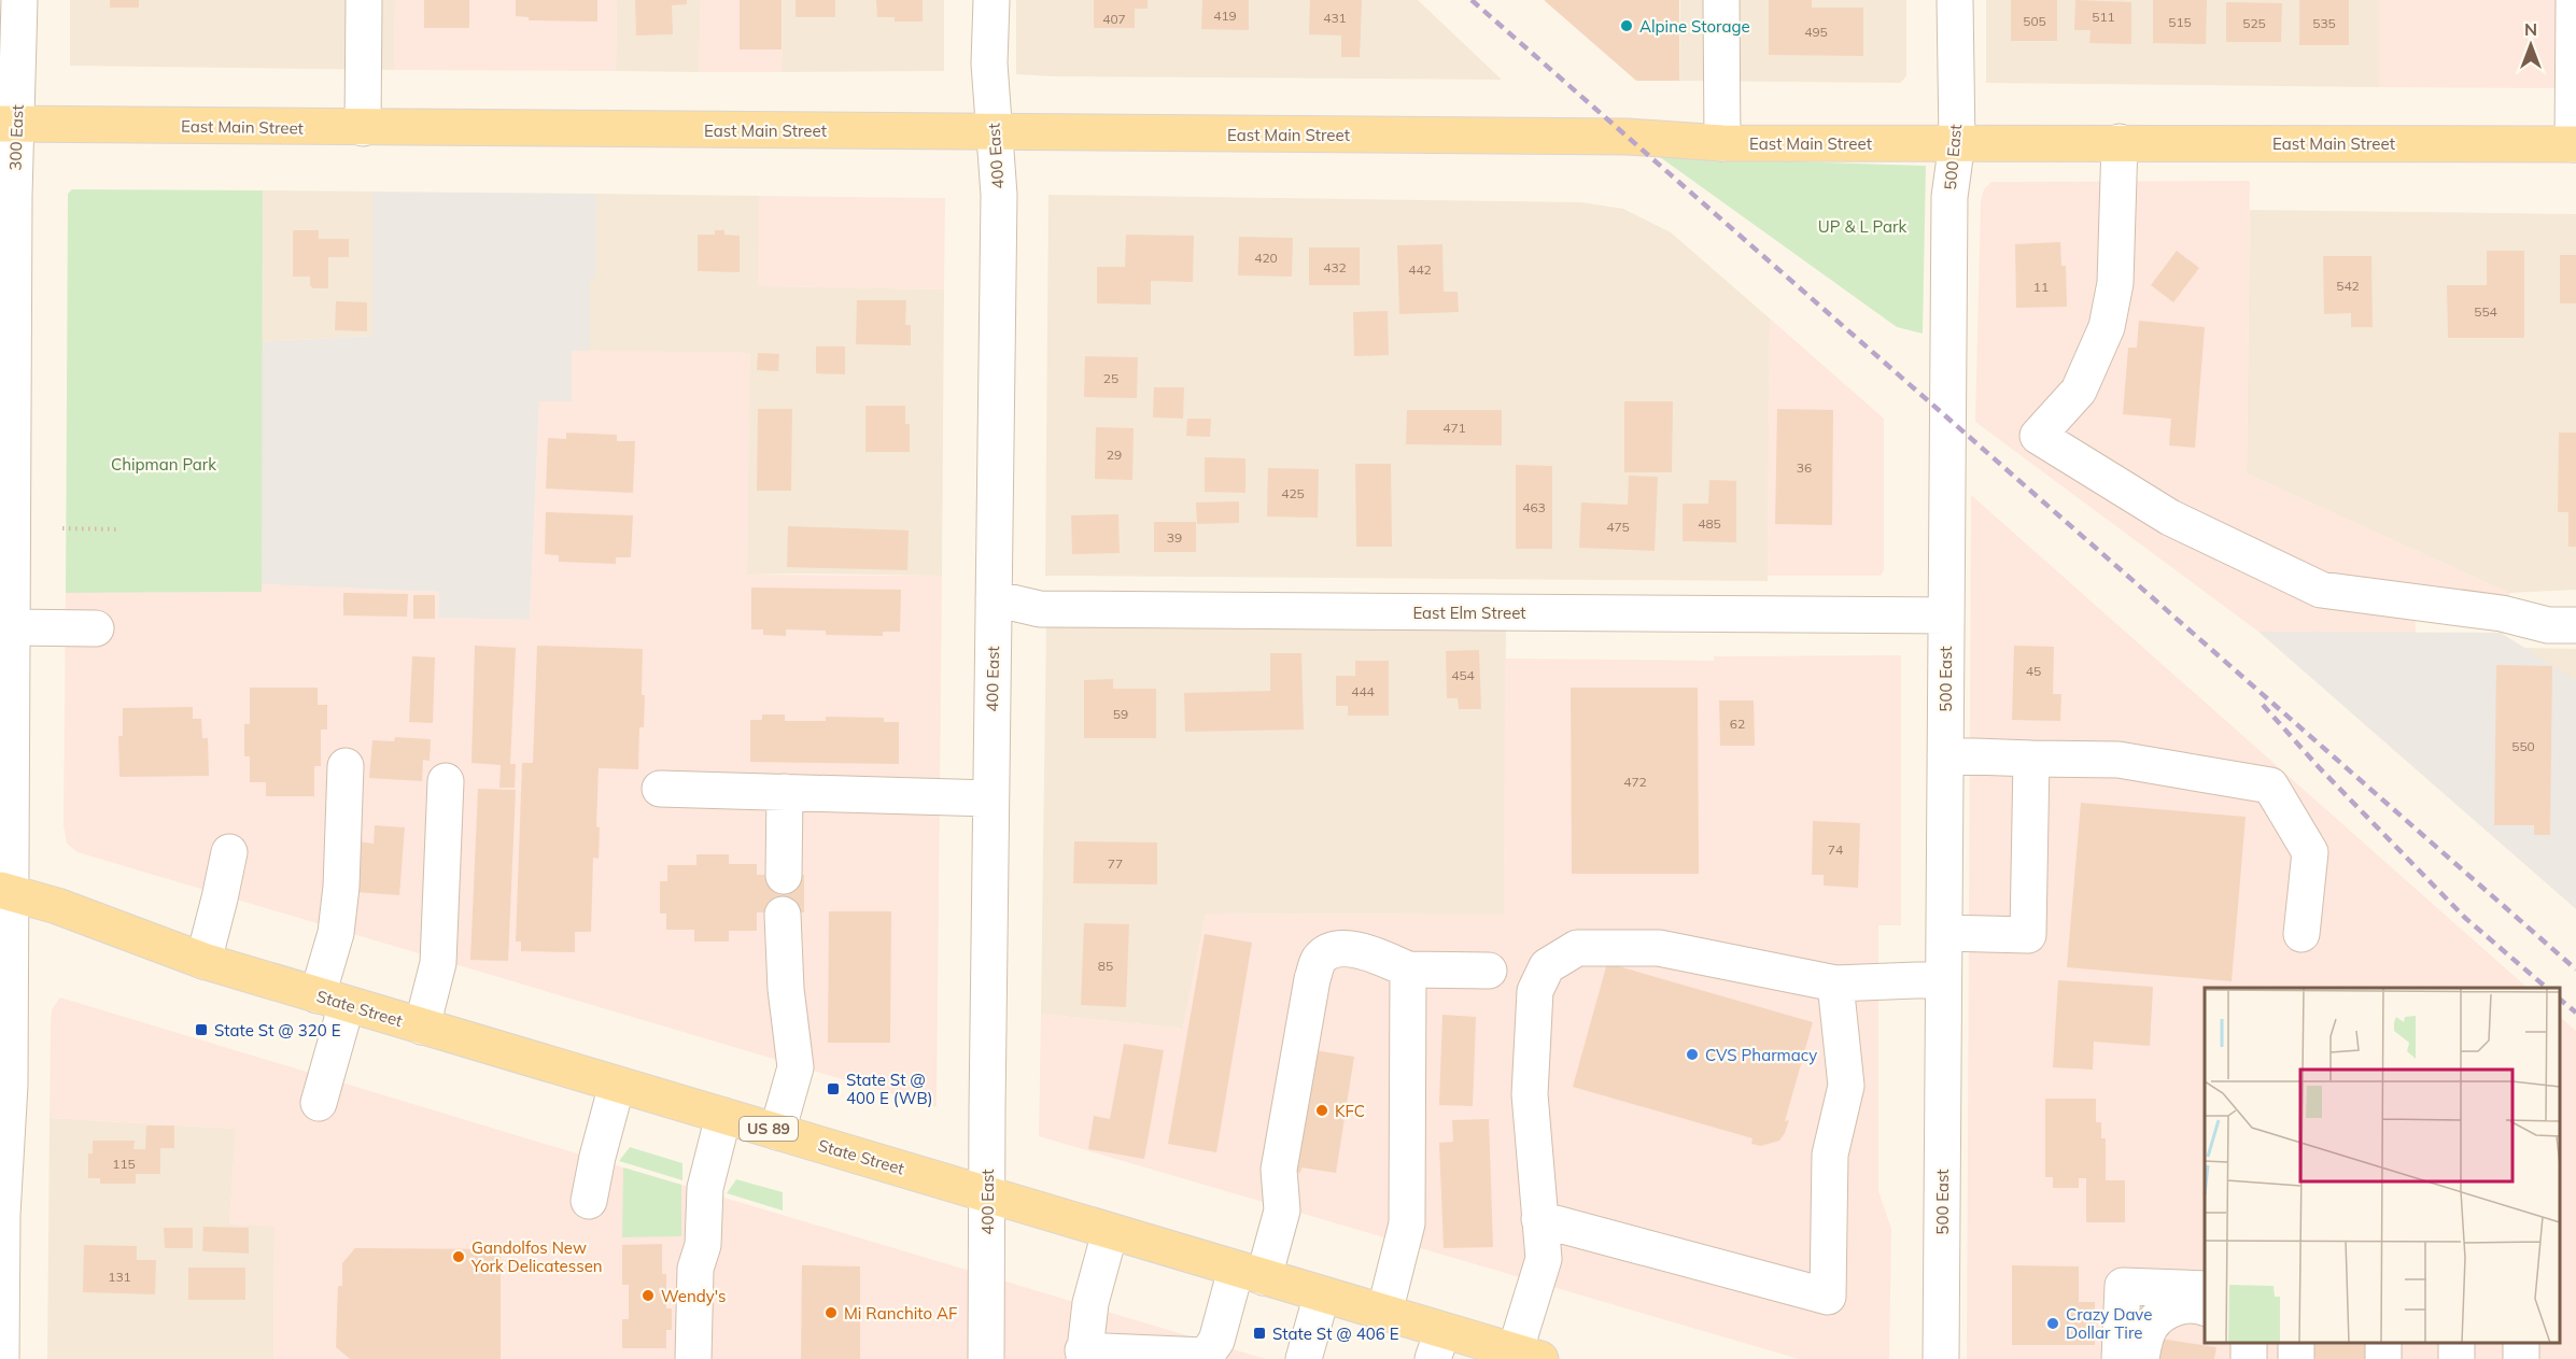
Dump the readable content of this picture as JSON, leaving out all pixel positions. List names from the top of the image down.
{
  "streets": {
    "main road": ["East Main Street", "State Street", "US 89"],
    "street": [
      "300 East",
      "400 East",
      "500 East",
      "East Elm Street"
    ]
  },
  "crossings": [
    ["East Main Street", "300 East"],
    ["East Main Street", "400 East"],
    ["East Main Street", "500 East"],
    ["300 East", "State Street"],
    ["400 East", "East Elm Street"],
    ["400 East", "State Street"],
    ["500 East", "East Elm Street"]
  ],
  "parks": ["UP & L Park", "Chipman Park"],
  "places": {
    "other": [
      "Alpine Storage",
      "CVS Pharmacy",
      "KFC",
      "Gandolfos New York Delicatessen",
      "Wendy's",
      "Mi Ranchito AF",
      "Crazy Dave Dollar Tire"
    ],
    "transit": ["State St @ 320 E", "State St @ 400 E (WB)", "State St @ 406 E"]
  },
  "house_numbers": [
    "419",
    "511",
    "431",
    "407",
    "505",
    "515",
    "525",
    "535",
    "495",
    "420",
    "432",
    "442",
    "542",
    "11",
    "554",
    "25",
    "471",
    "29",
    "36",
    "425",
    "463",
    "485",
    "475",
    "39",
    "45",
    "454",
    "444",
    "59",
    "62",
    "550",
    "472",
    "74",
    "77",
    "85",
    "115",
    "131"
  ],
  "north": "top"
}
